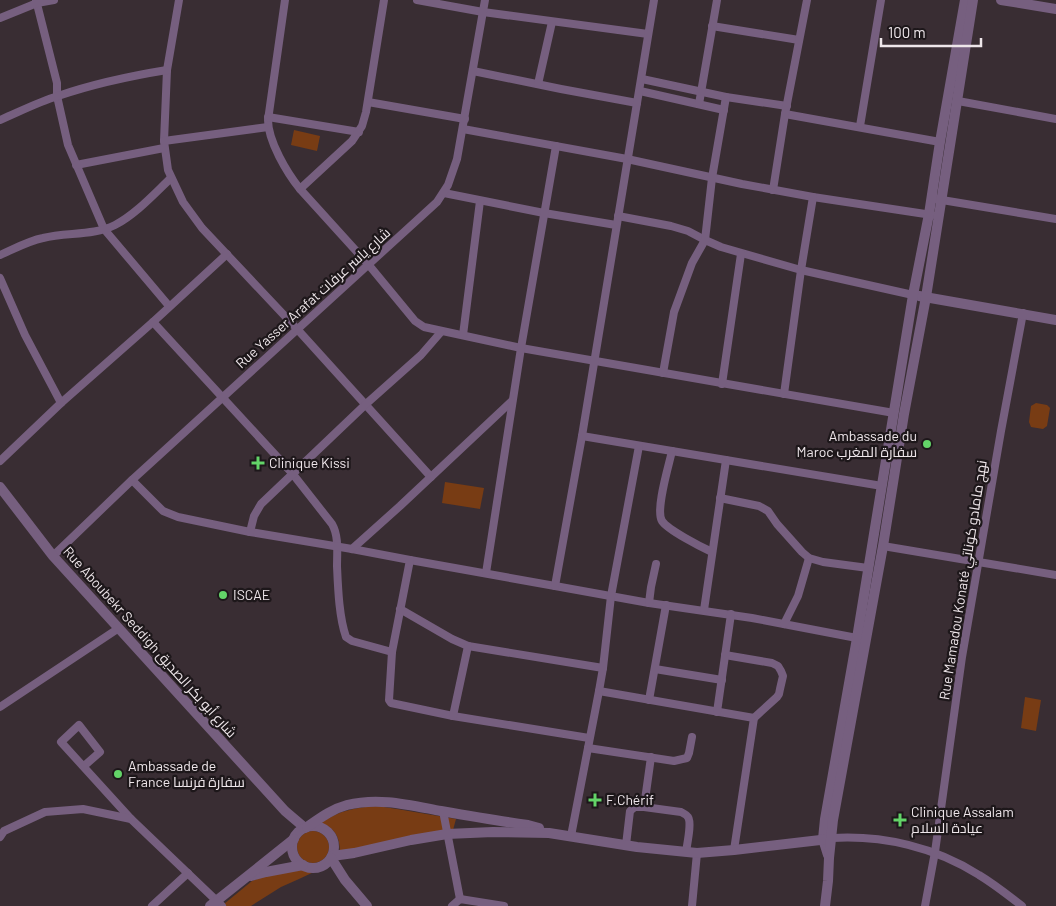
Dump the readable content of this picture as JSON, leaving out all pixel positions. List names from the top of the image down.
{
  "streets": {
    "street": ["Rue Yasser Arafat شارع ياسر عرفات", "Rue Mamadou Konaté نهج مامادو كوناتي", "Rue Aboubekr Seddigh شارع أبو بكر الصديق"]
  },
  "crossings": [
    ["Rue Yasser Arafat شارع ياسر عرفات", "Rue Aboubekr Seddigh شارع أبو بكر الصديق"]
  ],
  "places": {
    "other": ["Ambassade du Maroc سفارة المغرب", "ISCAE", "Ambassade de France سفارة فرنسا"],
    "health": ["Clinique Kissi", "F.Chérif", "Clinique Assalam عيادة السلام"]
  },
  "scale_bar": "100 m"
}
